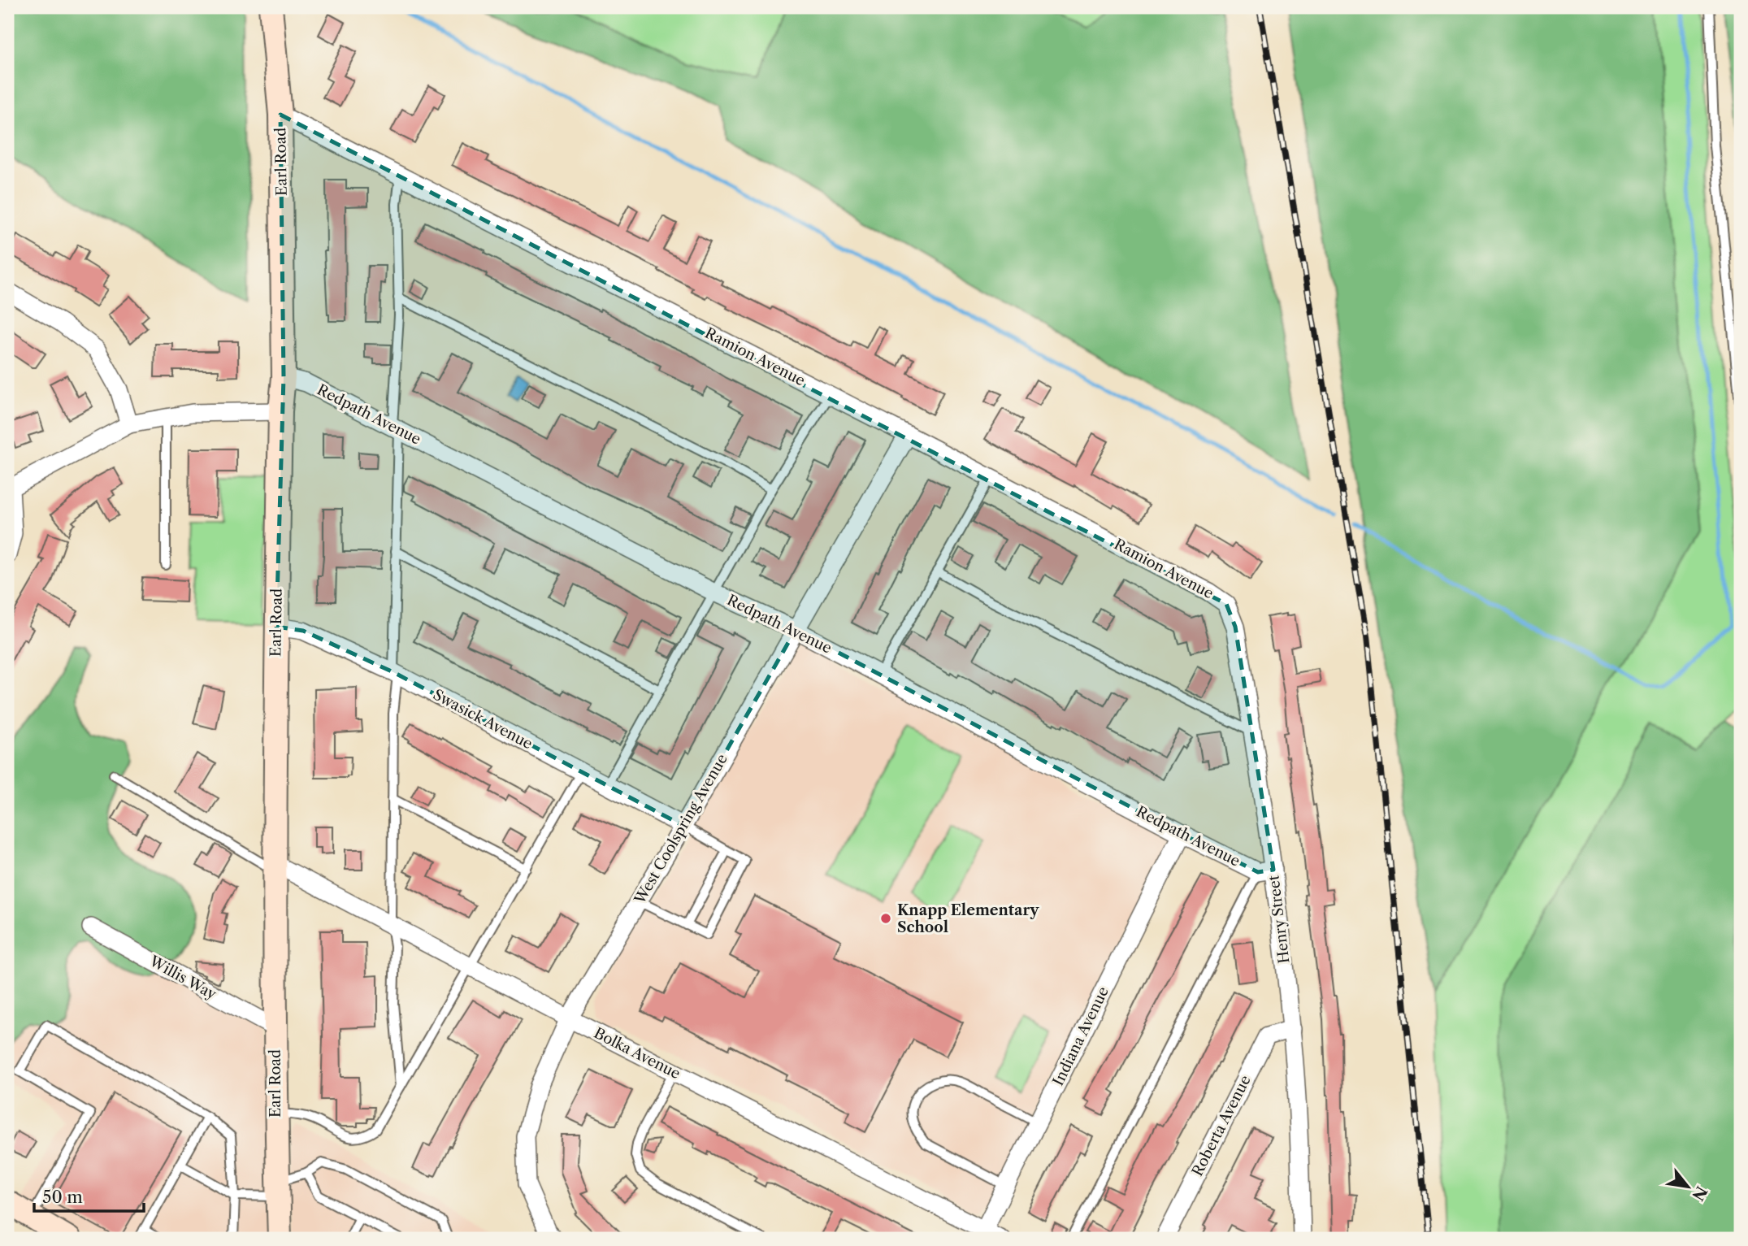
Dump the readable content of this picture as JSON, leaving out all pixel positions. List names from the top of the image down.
{
  "streets": {
    "street": [
      "Earl Road",
      "Ramion Avenue",
      "Redpath Avenue",
      "Swasick Avenue",
      "West Coolspring Avenue",
      "Henry Street",
      "Willis Way",
      "Indiana Avenue",
      "Bolka Avenue",
      "Roberta Avenue"
    ]
  },
  "crossings": [
    ["Earl Road", "Ramion Avenue"],
    ["Earl Road", "Redpath Avenue"],
    ["Earl Road", "Swasick Avenue"],
    ["Earl Road", "Willis Way"],
    ["Earl Road", "Bolka Avenue"],
    ["Ramion Avenue", "West Coolspring Avenue"],
    ["Ramion Avenue", "Henry Street"],
    ["Redpath Avenue", "West Coolspring Avenue"],
    ["Redpath Avenue", "Henry Street"],
    ["Redpath Avenue", "Indiana Avenue"],
    ["Swasick Avenue", "West Coolspring Avenue"],
    ["West Coolspring Avenue", "Bolka Avenue"],
    ["Henry Street", "Roberta Avenue"],
    ["Indiana Avenue", "Bolka Avenue"]
  ],
  "places": ["Knapp Elementary School"],
  "scale_bar": "50 m",
  "north": "bottom right"
}
